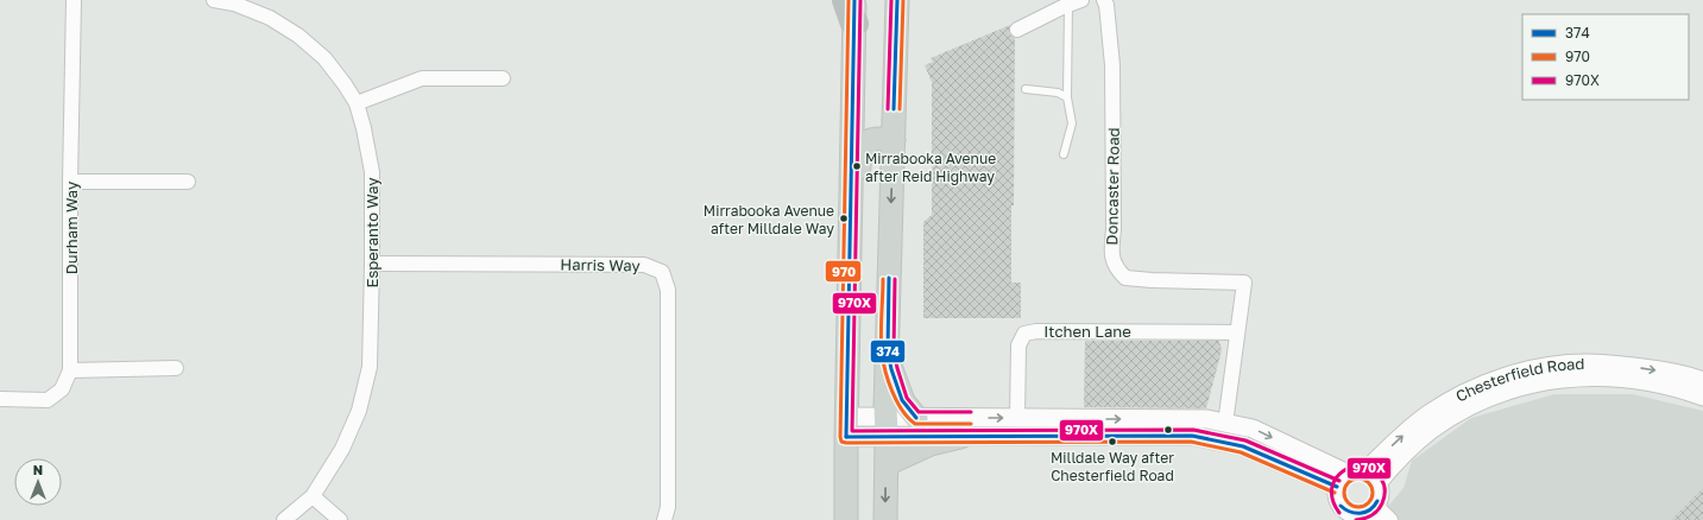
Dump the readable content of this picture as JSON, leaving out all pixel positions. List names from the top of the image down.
{
  "streets": {
    "street": [
      "Doncaster Road",
      "Durham Way",
      "Esperanto Way",
      "Harris Way",
      "Itchen Lane",
      "Chesterfield Road"
    ]
  },
  "crossings": [
    ["Doncaster Road", "Itchen Lane"],
    ["Esperanto Way", "Harris Way"]
  ],
  "places": ["Mirrabooka Avenue after Reid Highway", "Mirrabooka Avenue after Milldale Way", "Milldale Way after Chesterfield Road"],
  "lines": ["transit line 374", "transit line 970", "transit line 970X"],
  "legend": ["374", "970", "970X"],
  "north": "top"
}
